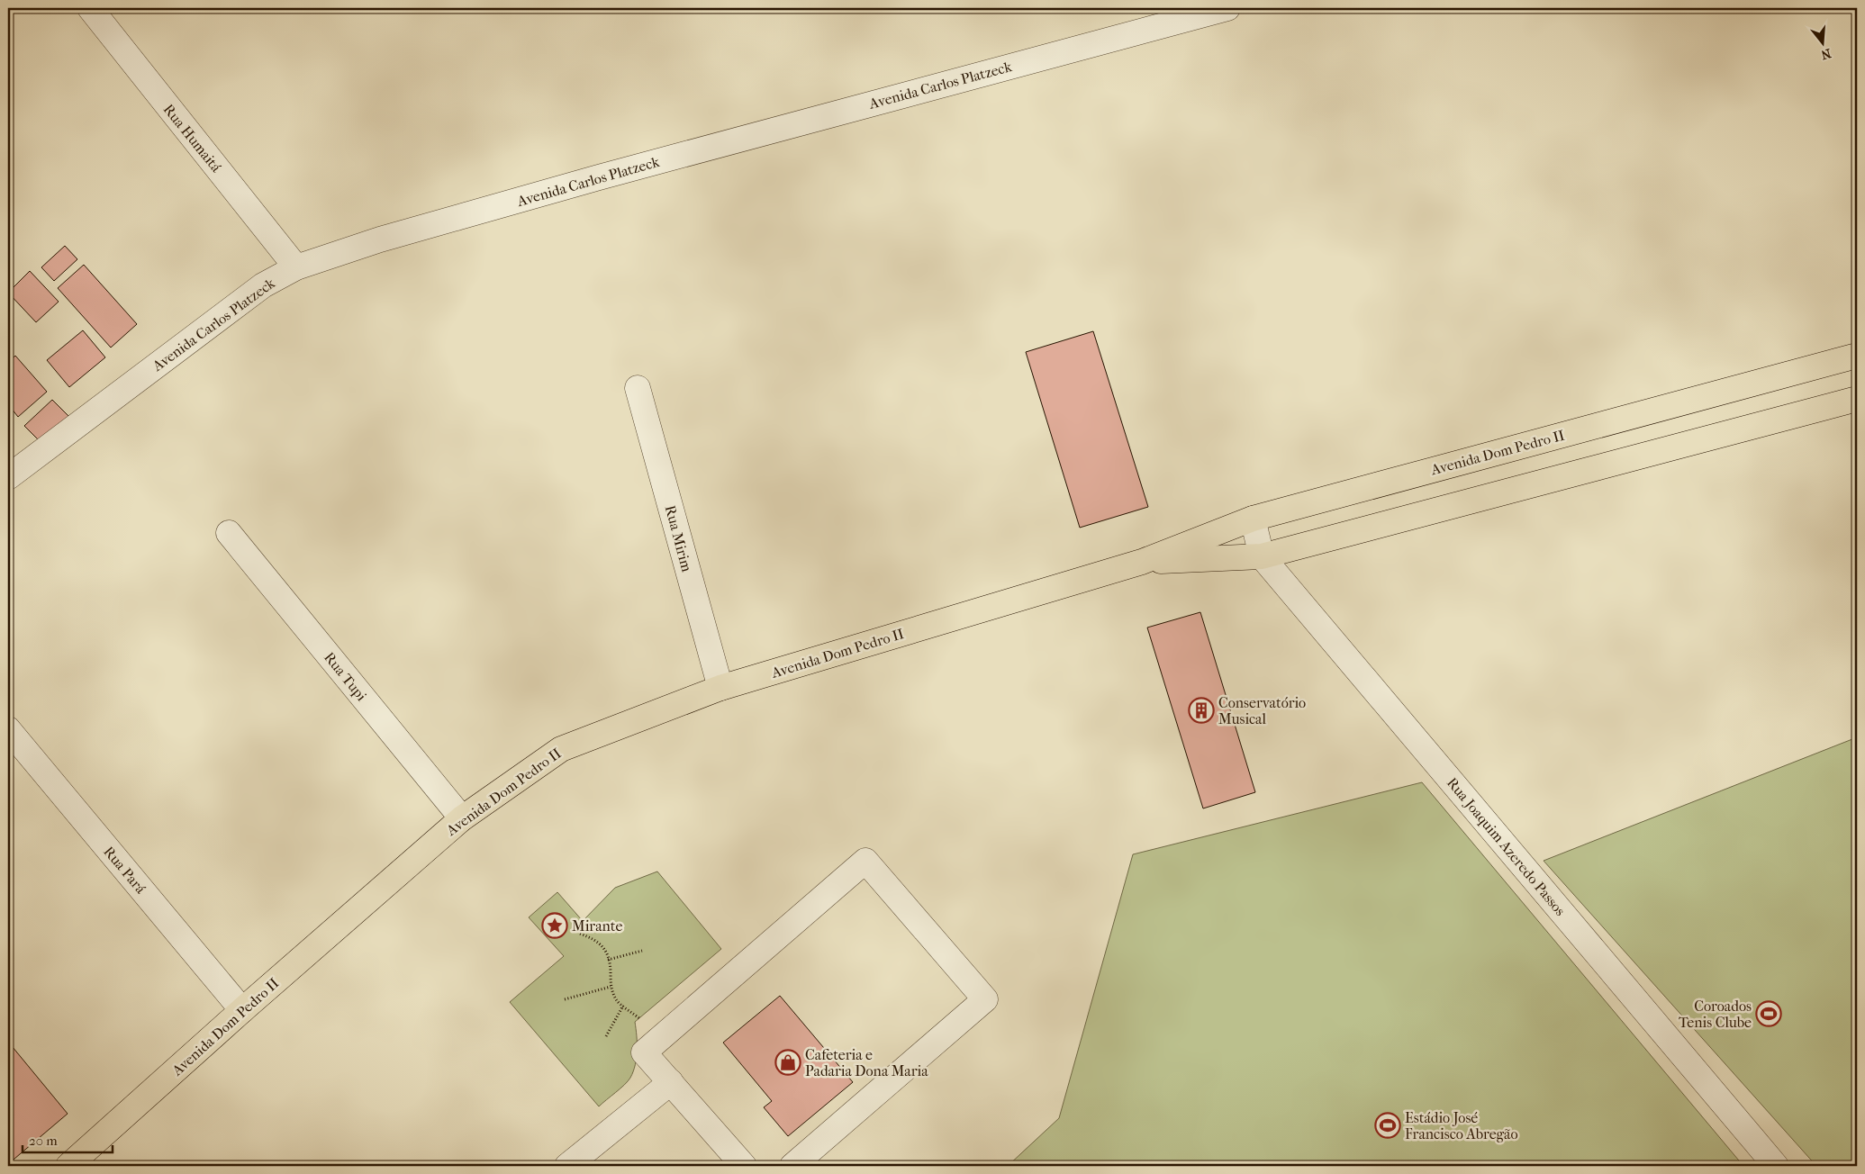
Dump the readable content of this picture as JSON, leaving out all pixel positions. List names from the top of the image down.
{
  "streets": {
    "main road": ["Avenida Dom Pedro II"],
    "street": [
      "Avenida Carlos Platzeck",
      "Rua Humaitá",
      "Rua Mirim",
      "Rua Tupi",
      "Rua Joaquim Azeredo Passos",
      "Rua Pará"
    ]
  },
  "crossings": [
    ["Avenida Carlos Platzeck", "Rua Humaitá"],
    ["Avenida Dom Pedro II", "Rua Mirim"],
    ["Avenida Dom Pedro II", "Rua Tupi"],
    ["Avenida Dom Pedro II", "Rua Joaquim Azeredo Passos"],
    ["Avenida Dom Pedro II", "Rua Pará"]
  ],
  "places": {
    "building": ["Conservatório Musical"],
    "place": ["Mirante"],
    "sports": ["Coroados Tenis Clube", "Estádio José Francisco Abregão"],
    "shop": ["Cafeteria e Padaria Dona Maria"]
  },
  "scale_bar": "20 m",
  "north": "bottom"
}
